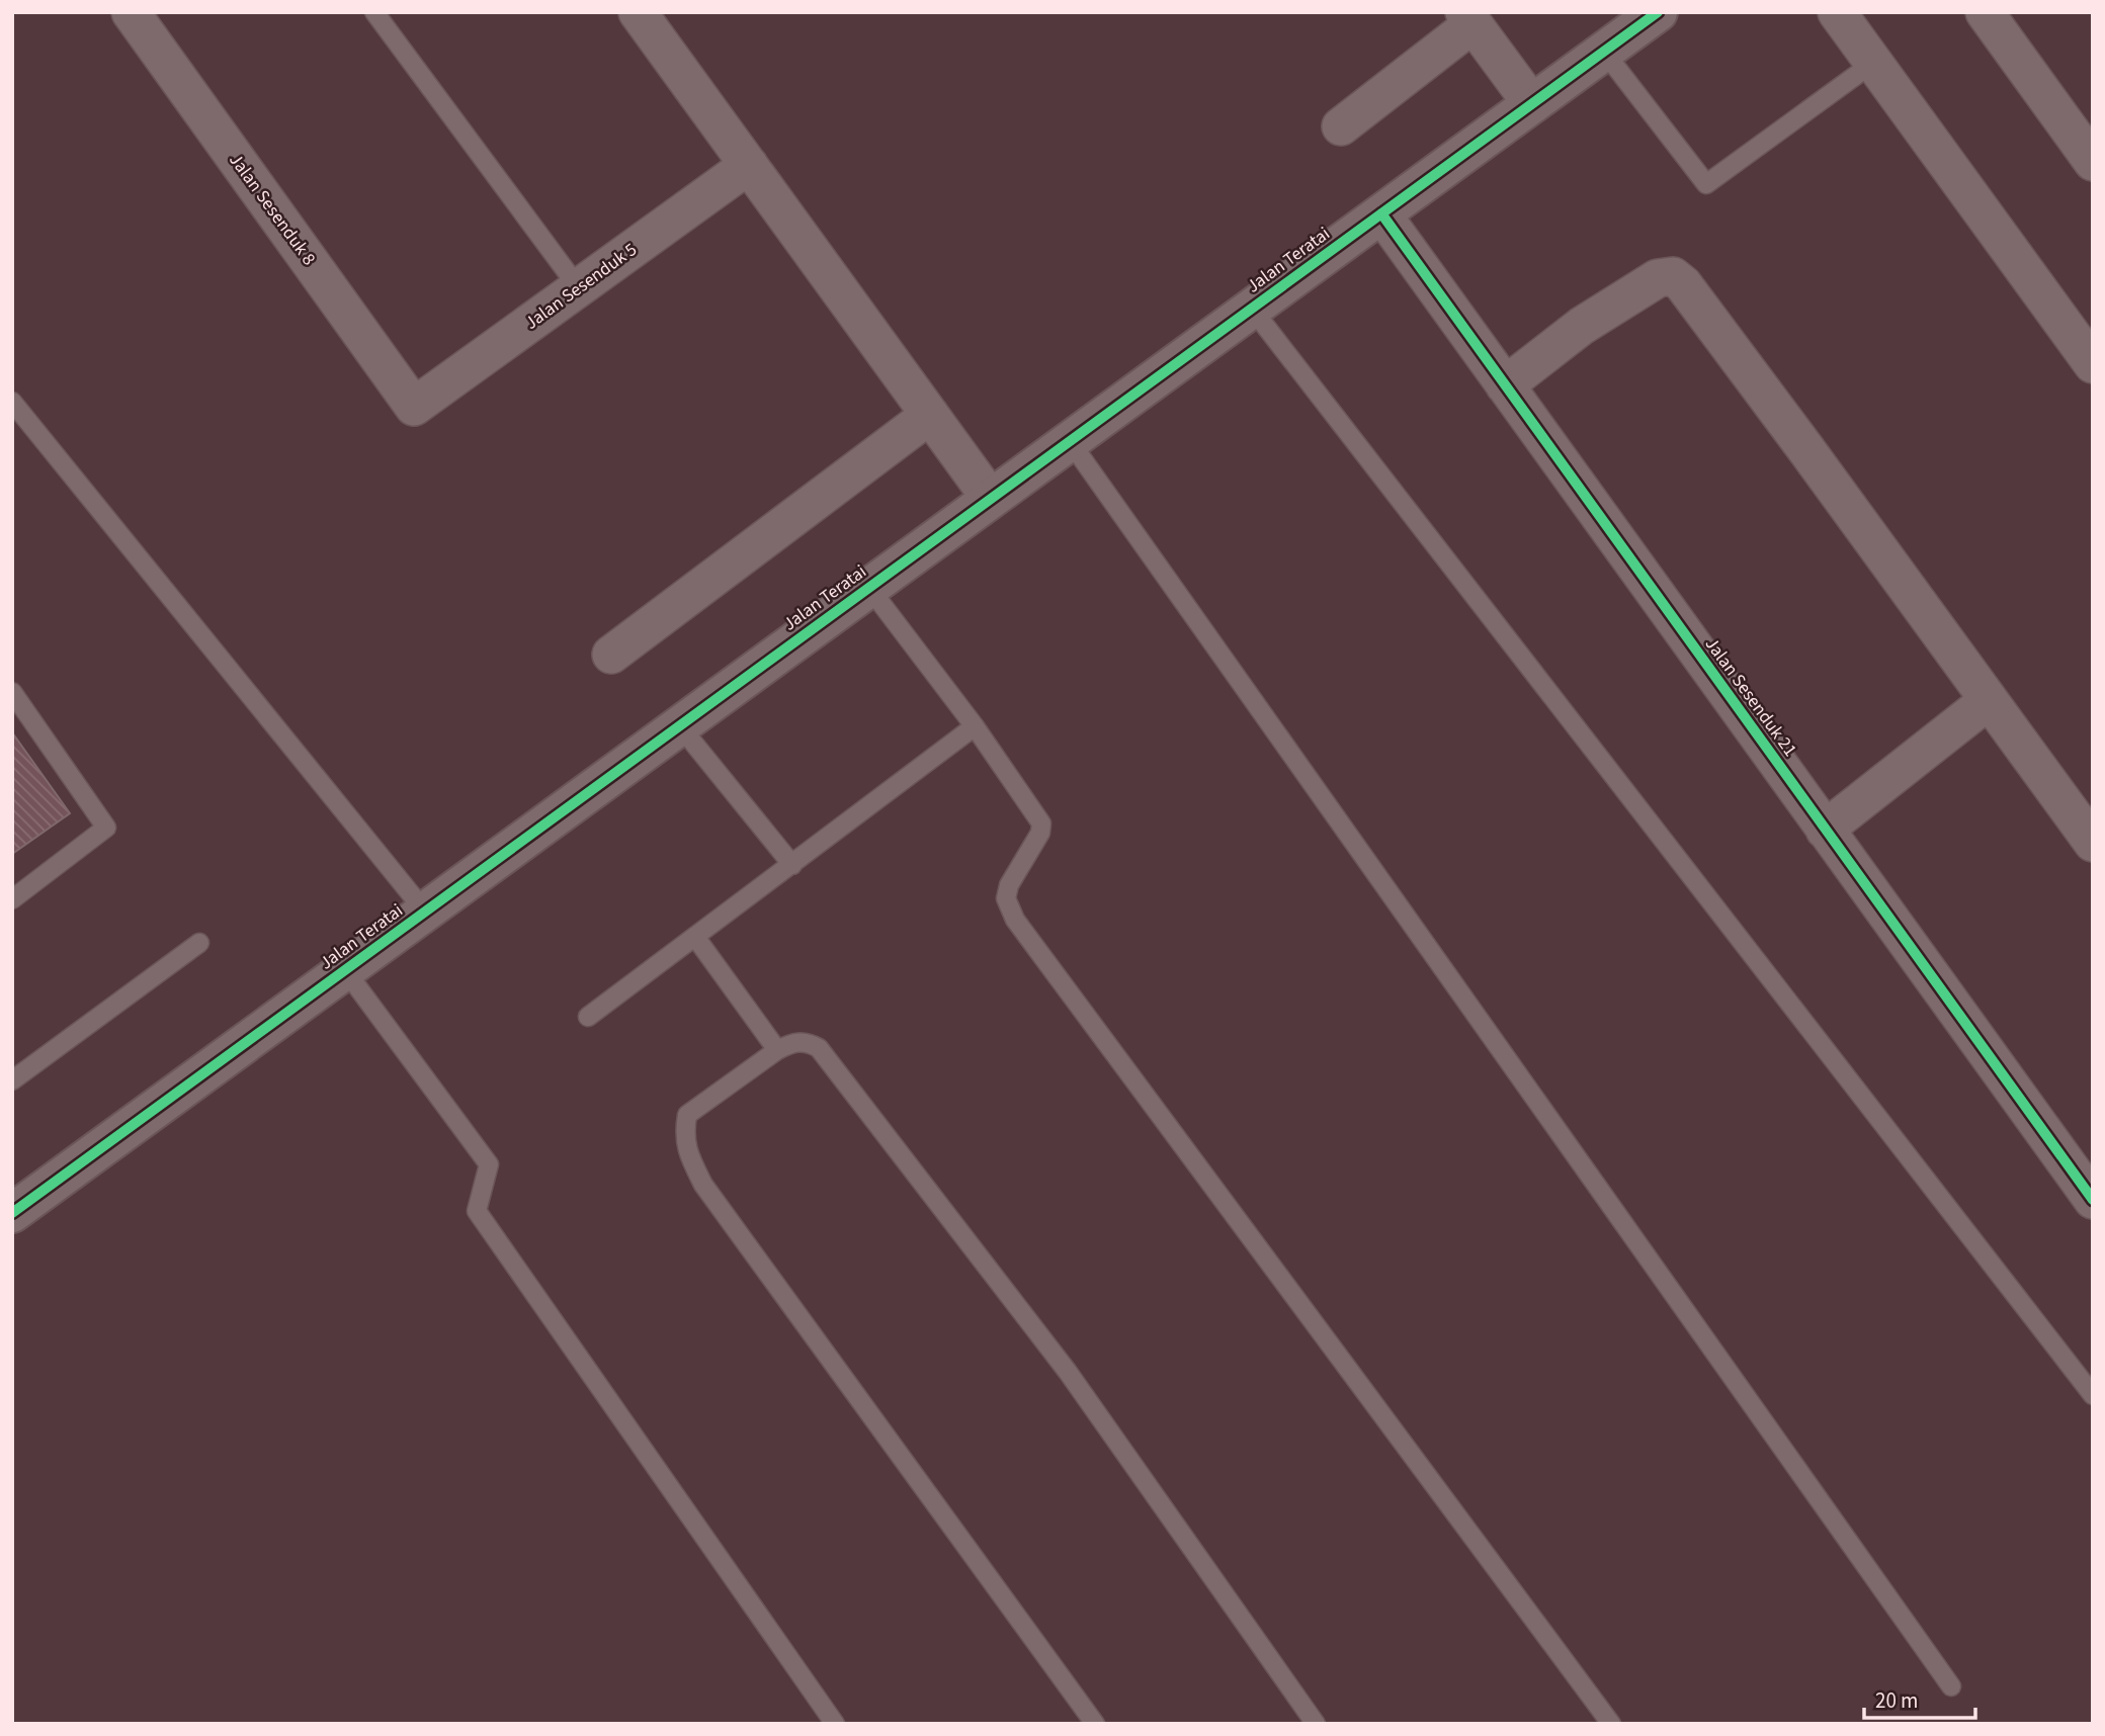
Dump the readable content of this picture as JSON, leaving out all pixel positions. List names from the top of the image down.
{
  "streets": {
    "street": [
      "Jalan Sesenduk 8",
      "Jalan Teratai",
      "Jalan Sesenduk 5",
      "Jalan Sesenduk 21"
    ]
  },
  "crossings": [
    ["Jalan Sesenduk 8", "Jalan Sesenduk 5"],
    ["Jalan Teratai", "Jalan Sesenduk 21"]
  ],
  "scale_bar": "20 m"
}
